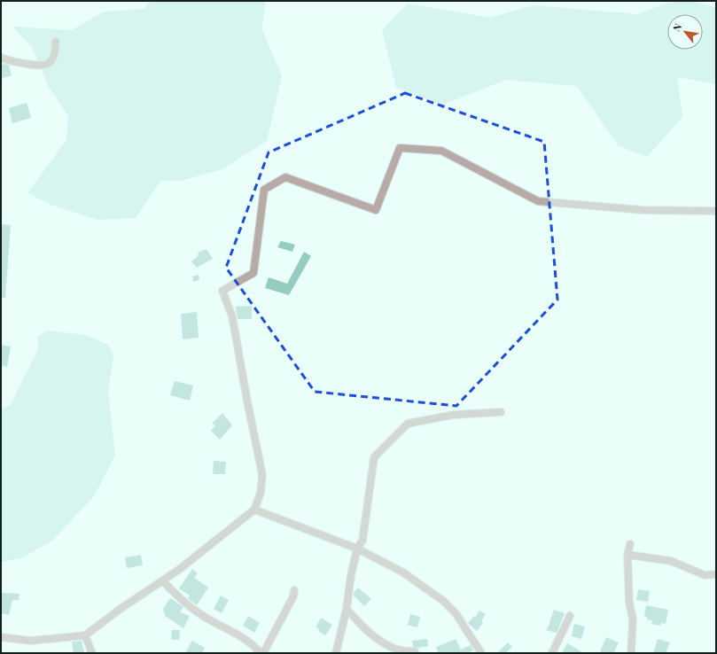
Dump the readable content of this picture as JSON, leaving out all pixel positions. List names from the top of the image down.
{
  "north": "top left"
}
